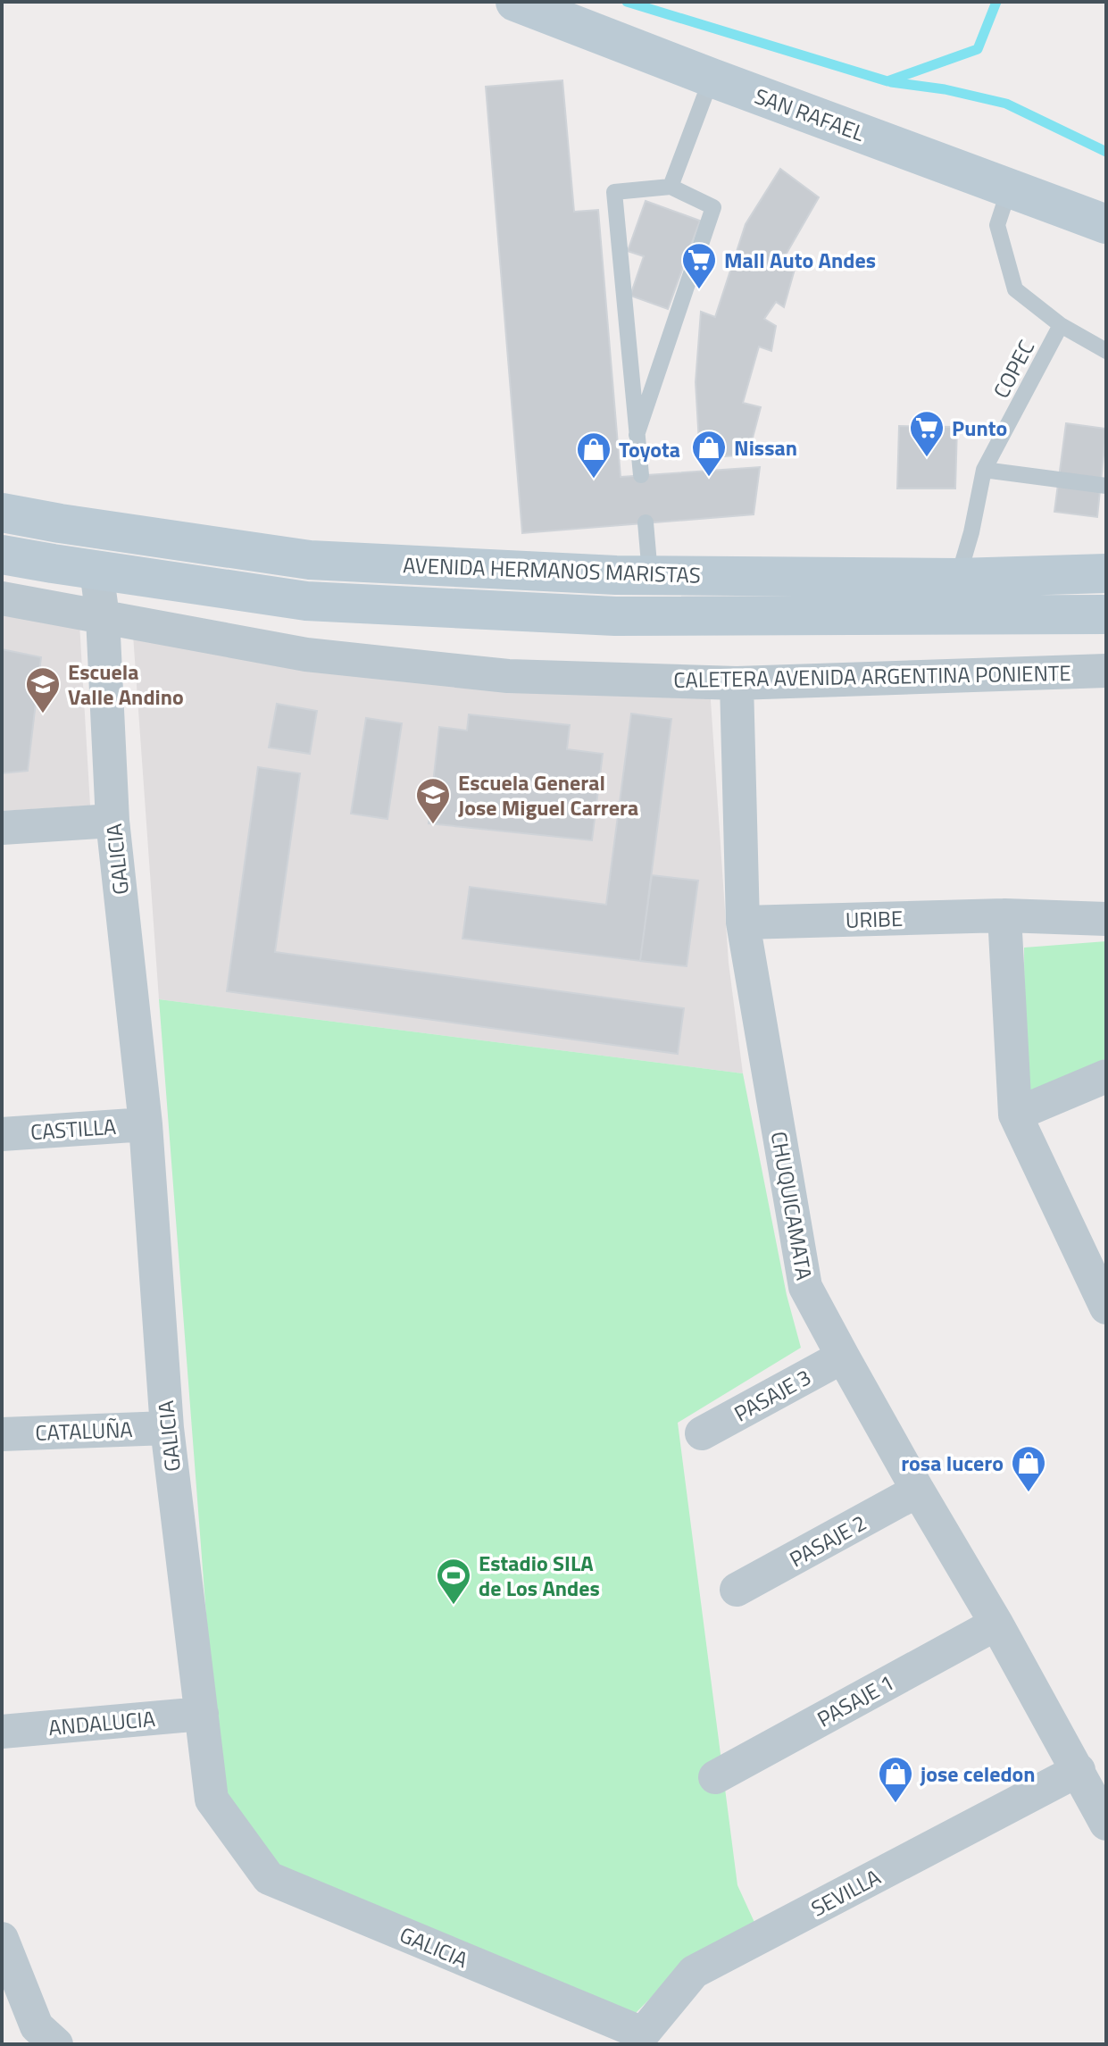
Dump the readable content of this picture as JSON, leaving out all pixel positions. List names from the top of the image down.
{
  "streets": {
    "main road": ["SAN RAFAEL", "AVENIDA HERMANOS MARISTAS"],
    "street": [
      "CALETERA AVENIDA ARGENTINA PONIENTE",
      "GALICIA",
      "URIBE",
      "CASTILLA",
      "CHUQUICAMATA",
      "PASAJE 3",
      "CATALUÑA",
      "PASAJE 2",
      "PASAJE 1",
      "ANDALUCIA",
      "SEVILLA"
    ],
    "lane": ["COPEC"]
  },
  "crossings": [
    ["SAN RAFAEL", "COPEC"],
    ["COPEC", "AVENIDA HERMANOS MARISTAS"],
    ["AVENIDA HERMANOS MARISTAS", "GALICIA"],
    ["CALETERA AVENIDA ARGENTINA PONIENTE", "GALICIA"],
    ["CALETERA AVENIDA ARGENTINA PONIENTE", "CHUQUICAMATA"],
    ["GALICIA", "CASTILLA"],
    ["GALICIA", "CATALUÑA"],
    ["GALICIA", "ANDALUCIA"],
    ["GALICIA", "SEVILLA"],
    ["URIBE", "CHUQUICAMATA"],
    ["CHUQUICAMATA", "PASAJE 3"],
    ["CHUQUICAMATA", "PASAJE 2"],
    ["CHUQUICAMATA", "PASAJE 1"],
    ["CHUQUICAMATA", "SEVILLA"]
  ],
  "places": {
    "supermarket": ["Mall Auto Andes", "Punto"],
    "shop": [
      "Nissan",
      "Toyota",
      "rosa lucero",
      "jose celedon"
    ],
    "school or university": ["Escuela Valle Andino", "Escuela General Jose Miguel Carrera"],
    "sports": ["Estadio SILA de Los Andes"]
  }
}
